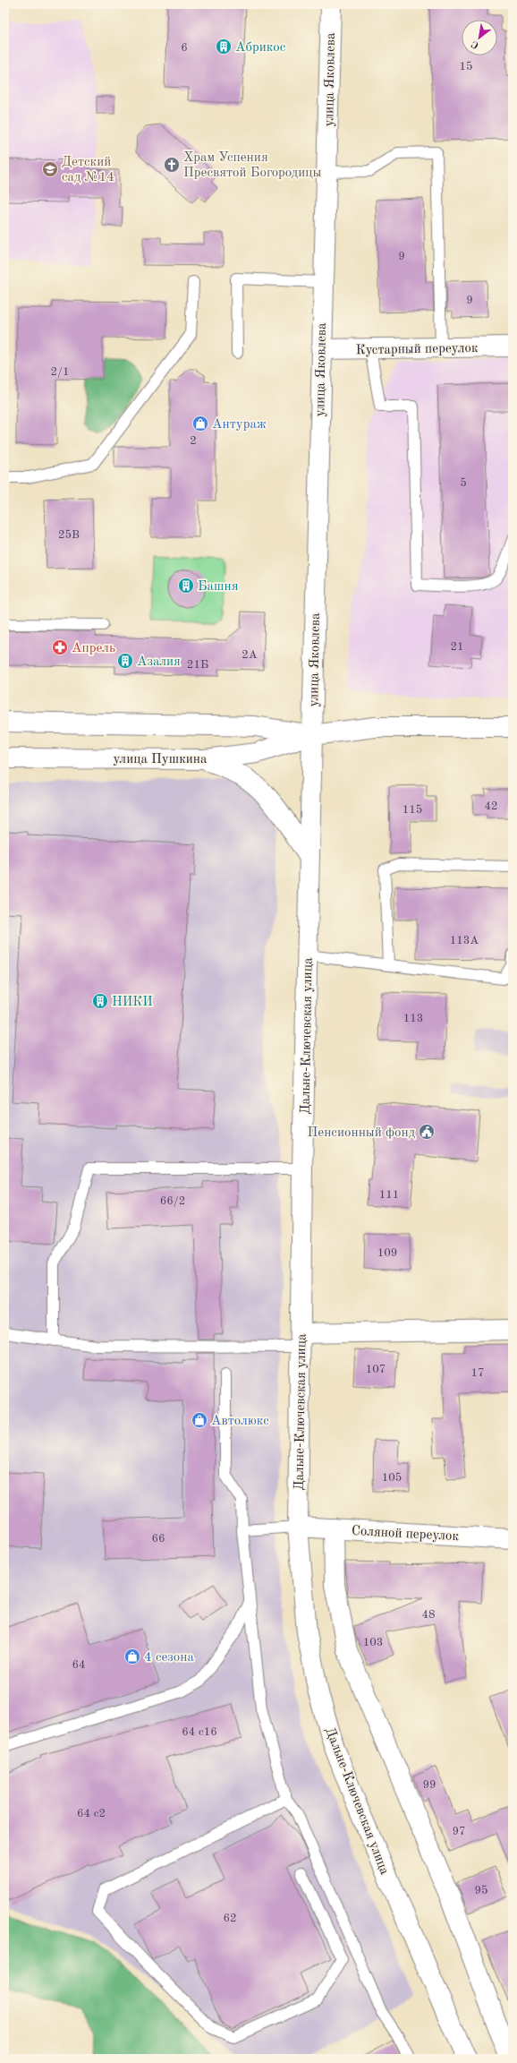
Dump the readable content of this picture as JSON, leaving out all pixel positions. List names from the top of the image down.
{
  "streets": {
    "main road": [
      "улица Яковлева",
      "Кустарный переулок",
      "улица Пушкина",
      "Дальне-Ключевская улица",
      "Соляной переулок"
    ]
  },
  "crossings": [
    ["улица Яковлева", "Кустарный переулок"],
    ["улица Яковлева", "улица Пушкина"],
    ["улица Яковлева", "Дальне-Ключевская улица"],
    ["улица Пушкина", "Дальне-Ключевская улица"],
    ["Дальне-Ключевская улица", "Соляной переулок"]
  ],
  "places": {
    "building": [
      "Абрикос",
      "Башня",
      "Азалия",
      "НИКИ"
    ],
    "church": ["Храм Успения Пресвятой Богородицы"],
    "school or university": ["Детский сад №14"],
    "shop": ["Антураж", "Автолюкс", "4 сезона"],
    "pharmacy": ["Апрель"],
    "public building": ["Пенсионный фонд"]
  },
  "house_numbers": [
    "6",
    "15",
    "9",
    "9",
    "2/1",
    "2",
    "5",
    "25В",
    "21",
    "2А",
    "21Б",
    "42",
    "115",
    "113А",
    "113",
    "111",
    "66/2",
    "109",
    "107",
    "17",
    "105",
    "66",
    "48",
    "103",
    "64",
    "64 с16",
    "99",
    "64 с2",
    "97",
    "95",
    "62"
  ],
  "north": "bottom left"
}
